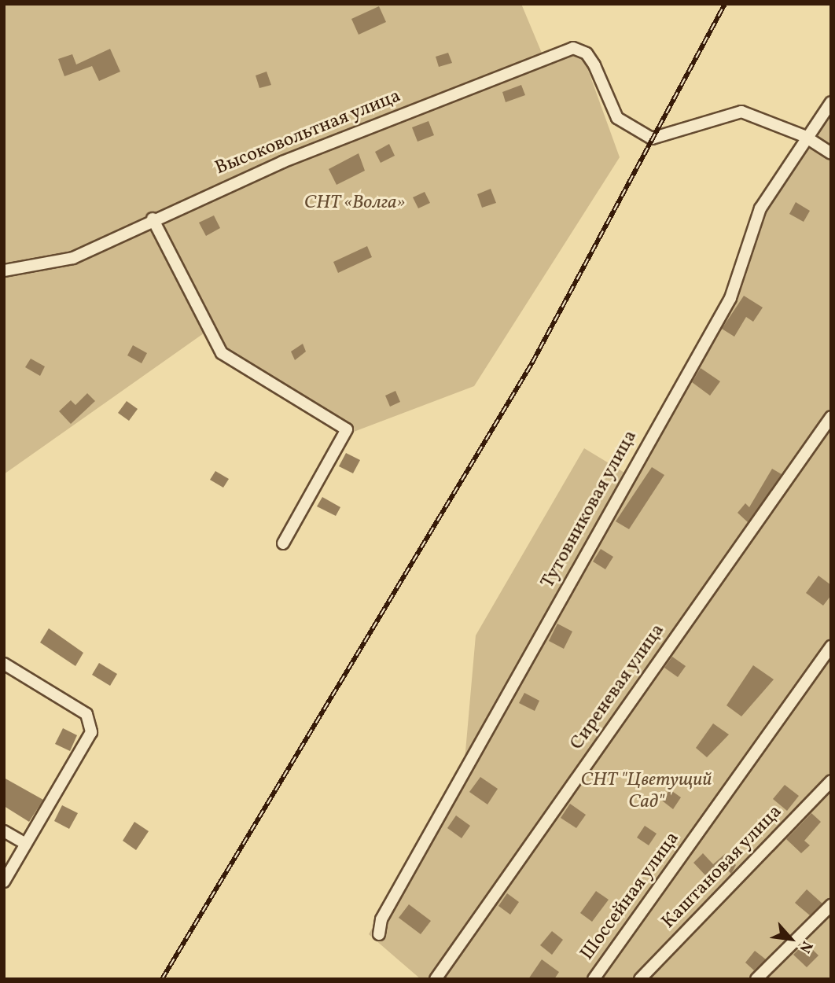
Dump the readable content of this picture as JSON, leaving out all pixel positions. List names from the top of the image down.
{
  "streets": {
    "street": [
      "Высоковольтная улица",
      "Тутовниковая улица",
      "Сиреневая улица",
      "Каштановая улица",
      "Шоссейная улица"
    ]
  },
  "crossings": [
    ["Высоковольтная улица", "Тутовниковая улица"]
  ],
  "parks": ["СНТ «Волга»", "СНТ \"Цветущий Сад\""],
  "north": "bottom right"
}
